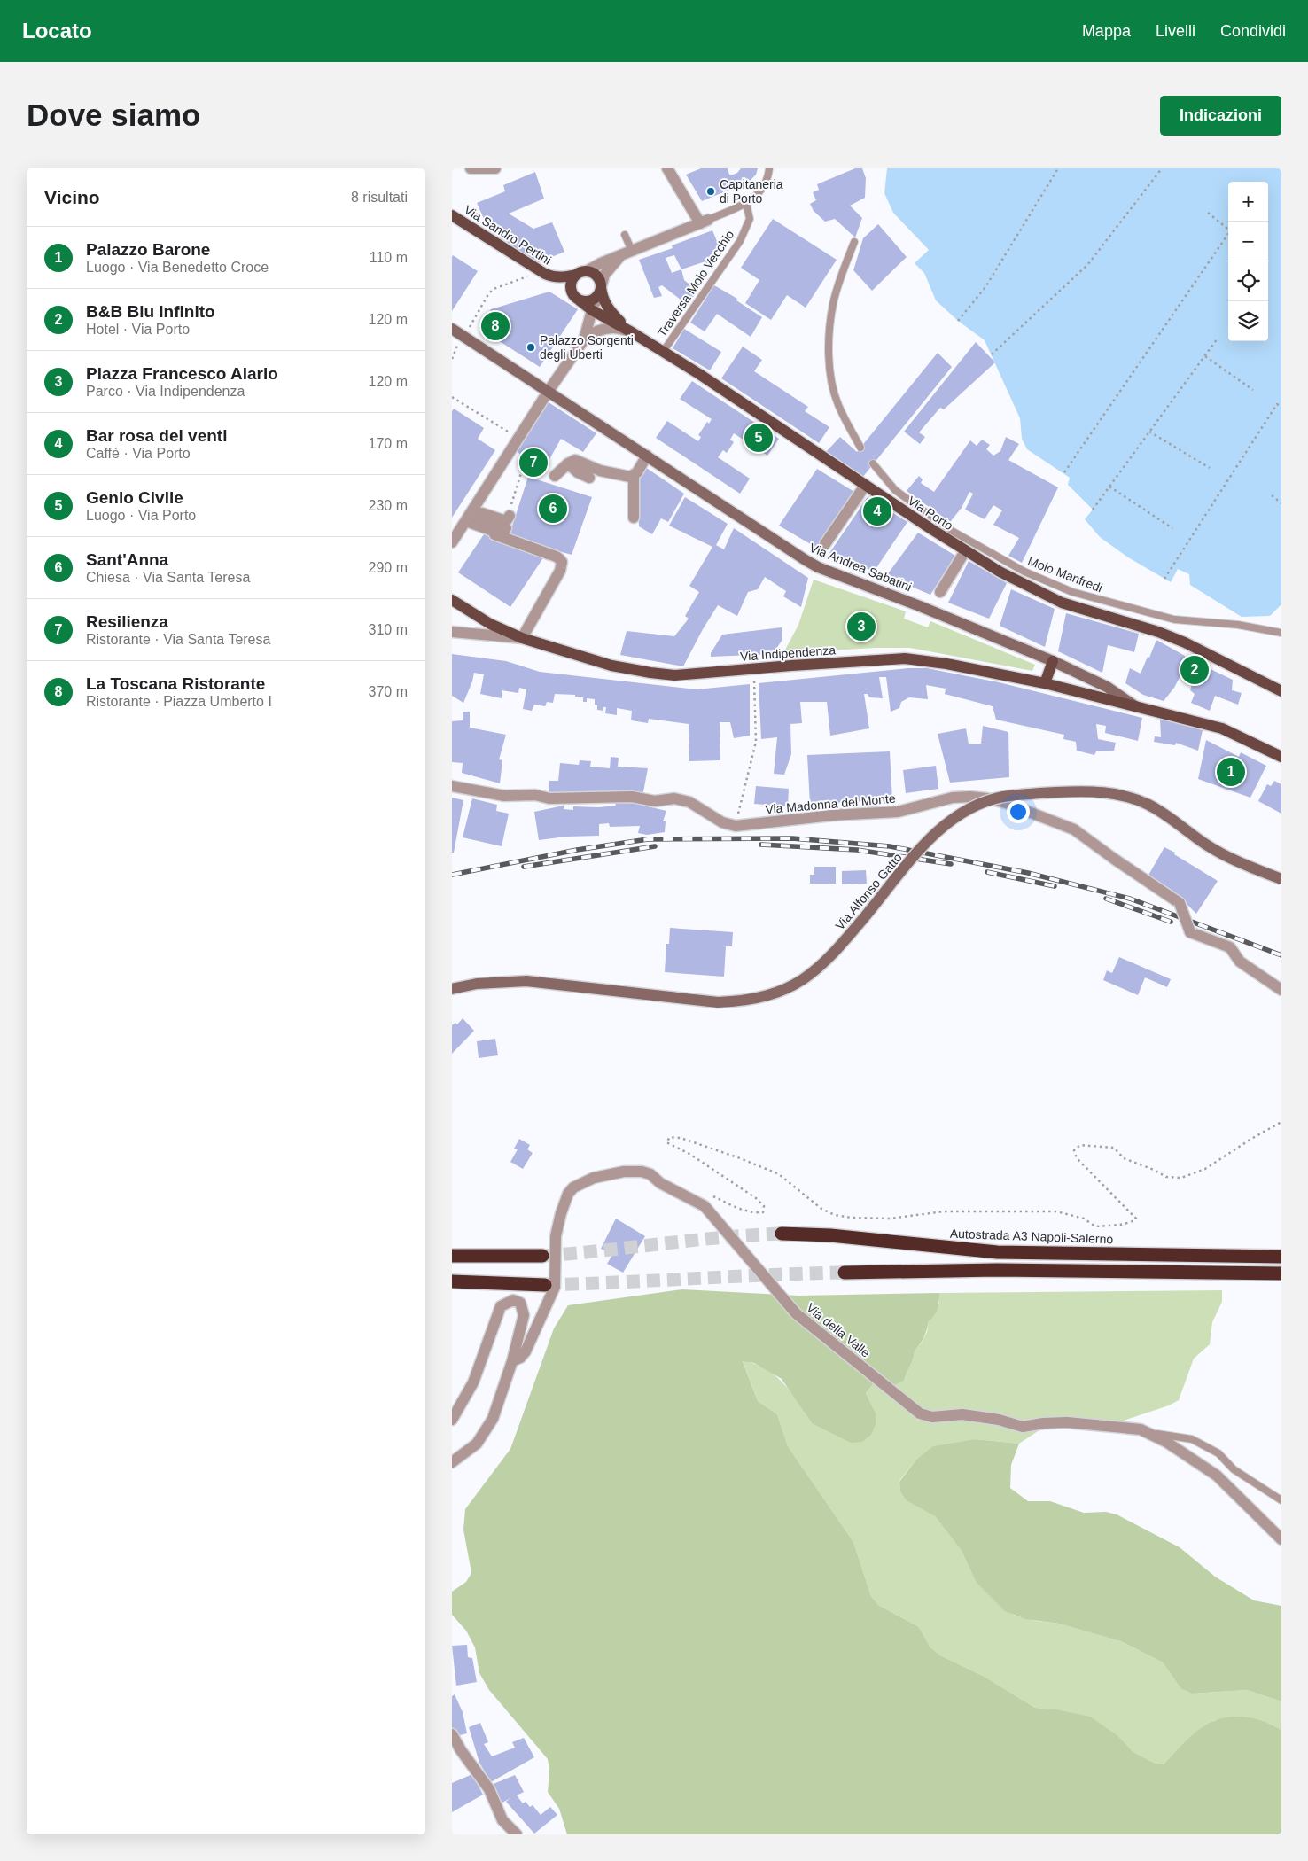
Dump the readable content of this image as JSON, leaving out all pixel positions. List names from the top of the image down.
{
  "streets": {
    "highway": ["Autostrada A3 Napoli-Salerno"],
    "main road": [
      "Via Sandro Pertini",
      "Via Porto",
      "Via Andrea Sabatini",
      "Via Indipendenza",
      "Via Alfonso Gatto"
    ],
    "street": ["Via Madonna del Monte", "Via della Valle"],
    "lane": ["Traversa Molo Vecchio", "Molo Manfredi"]
  },
  "crossings": [
    ["Via Sandro Pertini", "Via Porto"],
    ["Traversa Molo Vecchio", "Via Porto"],
    ["Via Andrea Sabatini", "Via Indipendenza"]
  ],
  "places": ["Capitaneria di Porto", "Palazzo Sorgenti degli Uberti"],
  "page": {
    "header": "Locato",
    "nav": ["Mappa", "Livelli", "Condividi"],
    "buttons": "Indicazioni",
    "title": "Dove siamo",
    "heading": ["Vicino", "8 risultati"],
    "map_buttons": ["+", "−"],
    "list": [
      {
        "mark": "1",
        "name": "Palazzo Barone",
        "note": "Luogo · Via Benedetto Croce",
        "value": "110 m"
      },
      {
        "mark": "2",
        "name": "B&B Blu Infinito",
        "note": "Hotel · Via Porto",
        "value": "120 m"
      },
      {
        "mark": "3",
        "name": "Piazza Francesco Alario",
        "note": "Parco · Via Indipendenza",
        "value": "120 m"
      },
      {
        "mark": "4",
        "name": "Bar rosa dei venti",
        "note": "Caffè · Via Porto",
        "value": "170 m"
      },
      {
        "mark": "5",
        "name": "Genio Civile",
        "note": "Luogo · Via Porto",
        "value": "230 m"
      },
      {
        "mark": "6",
        "name": "Sant'Anna",
        "note": "Chiesa · Via Santa Teresa",
        "value": "290 m"
      },
      {
        "mark": "7",
        "name": "Resilienza",
        "note": "Ristorante · Via Santa Teresa",
        "value": "310 m"
      },
      {
        "mark": "8",
        "name": "La Toscana Ristorante",
        "note": "Ristorante · Piazza Umberto I",
        "value": "370 m"
      }
    ],
    "pins": [
      "8",
      "5",
      "7",
      "6",
      "4",
      "3",
      "2",
      "1"
    ]
  }
}
